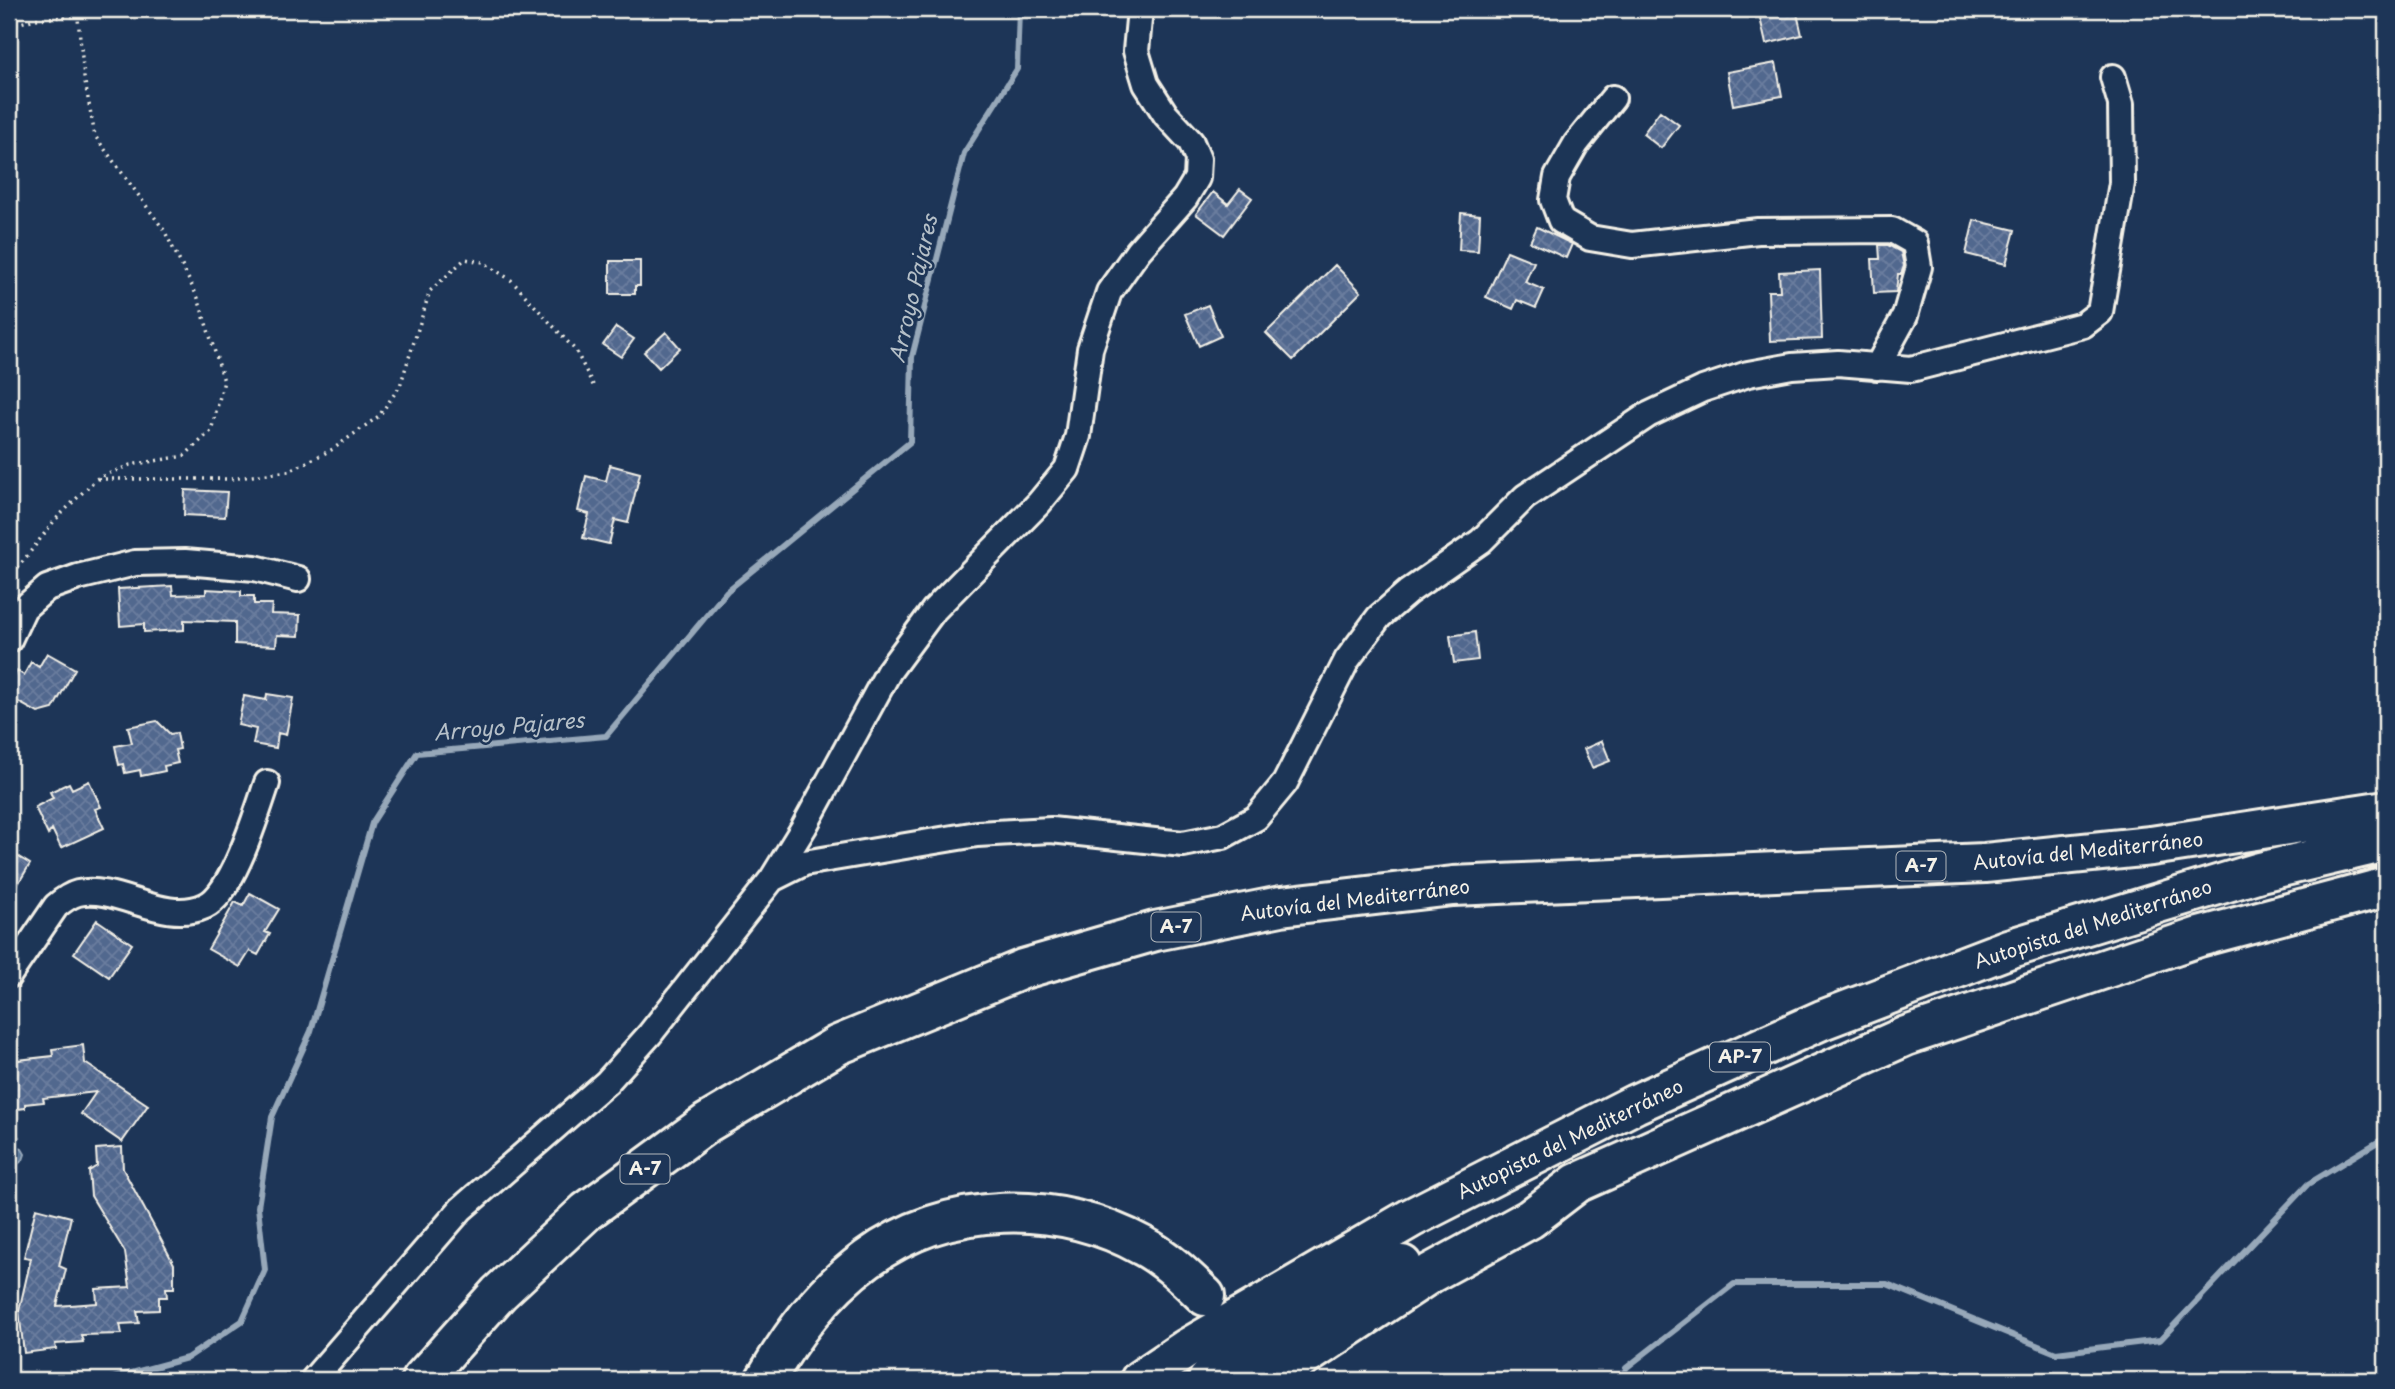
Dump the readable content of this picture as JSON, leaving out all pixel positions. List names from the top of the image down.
{
  "streets": {
    "highway": [
      "Autovía del Mediterráneo",
      "A-7",
      "Autopista del Mediterráneo",
      "AP-7"
    ]
  },
  "water": ["Arroyo Pajares"]
}
